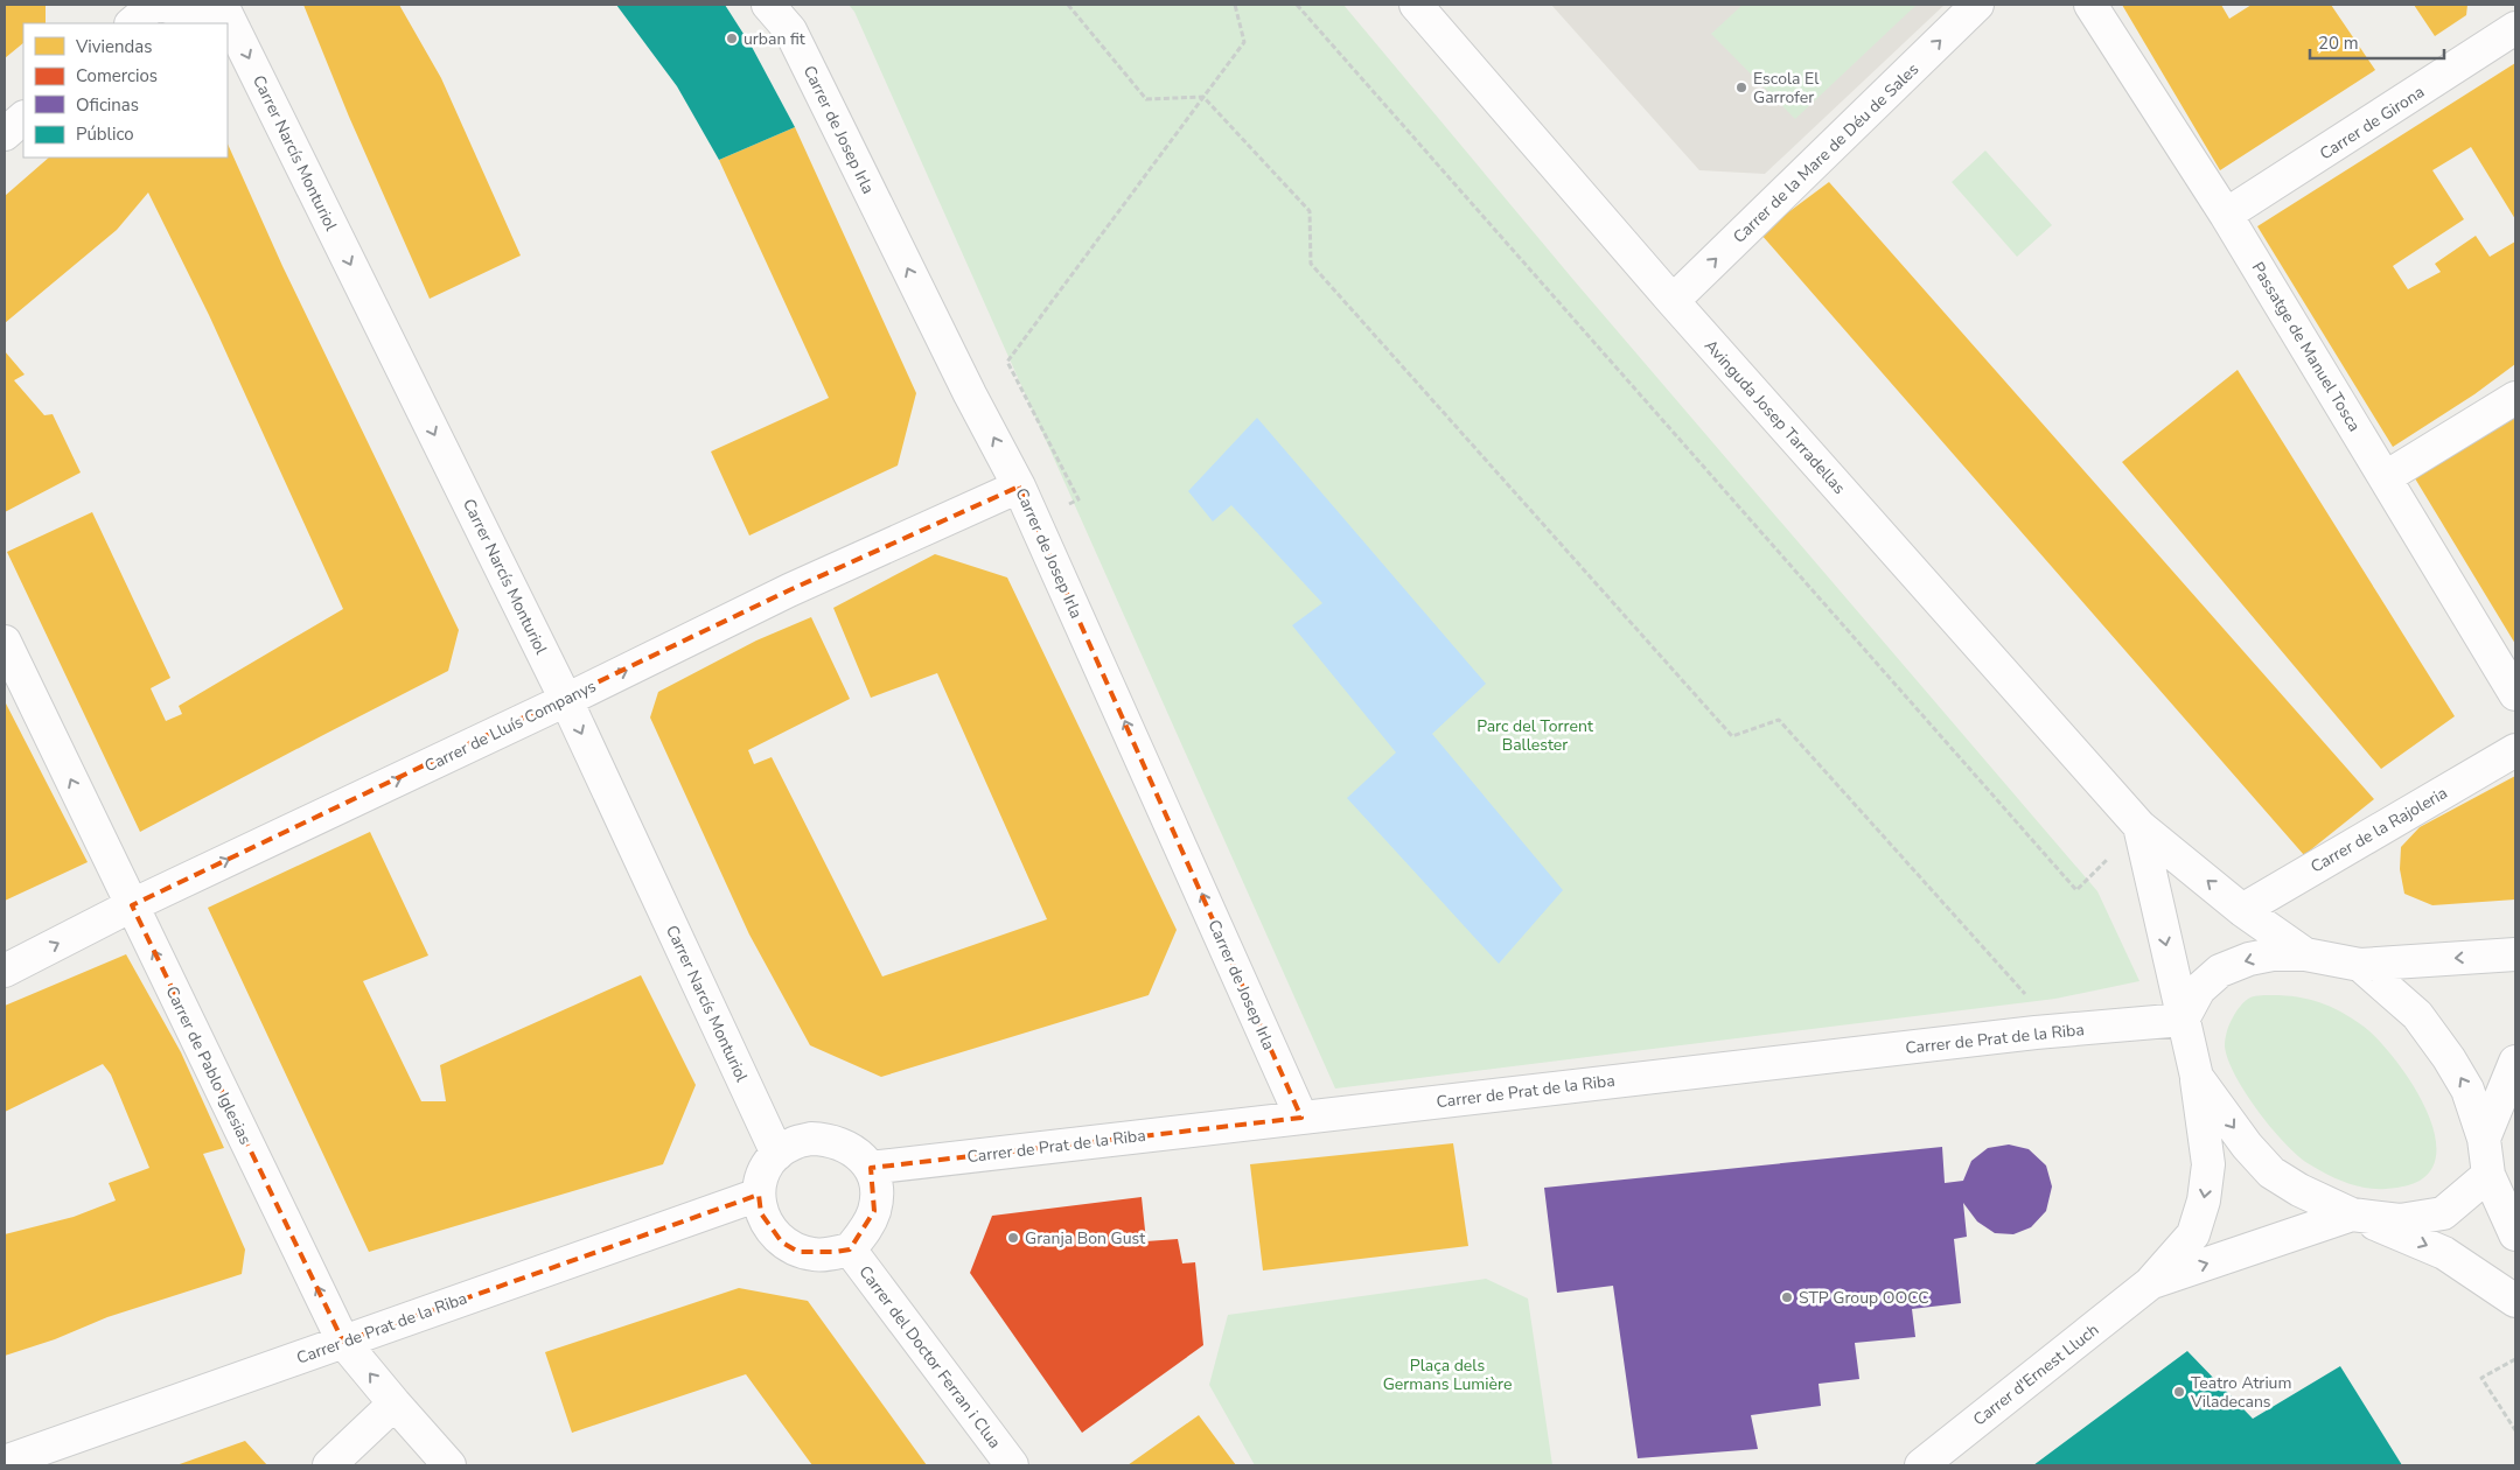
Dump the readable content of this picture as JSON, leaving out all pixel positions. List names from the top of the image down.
{
  "streets": {
    "street": [
      "Carrer de Girona",
      "Carrer de Josep Irla",
      "Carrer Narcís Monturiol",
      "Carrer de la Mare de Déu de Sales",
      "Passatge de Manuel Tosca",
      "Avinguda Josep Tarradellas",
      "Carrer de Lluís Companys",
      "Carrer de la Rajoleria",
      "Carrer de Prat de la Riba",
      "Carrer de Pablo Iglesias",
      "Carrer del Doctor Ferran i Clua",
      "Carrer d'Ernest Lluch"
    ]
  },
  "crossings": [
    ["Carrer de Girona", "Passatge de Manuel Tosca"],
    ["Carrer de Josep Irla", "Carrer de Lluís Companys"],
    ["Carrer de Josep Irla", "Carrer de Prat de la Riba"],
    ["Carrer Narcís Monturiol", "Carrer de Lluís Companys"],
    ["Carrer Narcís Monturiol", "Carrer de Prat de la Riba"],
    ["Carrer Narcís Monturiol", "Carrer del Doctor Ferran i Clua"],
    ["Carrer de la Mare de Déu de Sales", "Avinguda Josep Tarradellas"],
    ["Avinguda Josep Tarradellas", "Carrer de la Rajoleria"],
    ["Avinguda Josep Tarradellas", "Carrer de Prat de la Riba"],
    ["Avinguda Josep Tarradellas", "Carrer d'Ernest Lluch"],
    ["Carrer de Lluís Companys", "Carrer de Pablo Iglesias"],
    ["Carrer de Prat de la Riba", "Carrer de Pablo Iglesias"],
    ["Carrer de Prat de la Riba", "Carrer del Doctor Ferran i Clua"]
  ],
  "one_way": [
    "Carrer de Josep Irla",
    "Carrer Narcís Monturiol",
    "Carrer de la Mare de Déu de Sales",
    "Carrer de Lluís Companys",
    "Carrer de Pablo Iglesias"
  ],
  "parks": ["Parc del Torrent Ballester", "Plaça dels Germans Lumière"],
  "places": [
    "urban fit",
    "Escola El Garrofer",
    "Granja Bon Gust",
    "STP Group OOCC",
    "Teatro Atrium Viladecans"
  ],
  "legend": [
    "Viviendas",
    "Comercios",
    "Oficinas",
    "Público"
  ],
  "scale_bar": "20 m"
}
